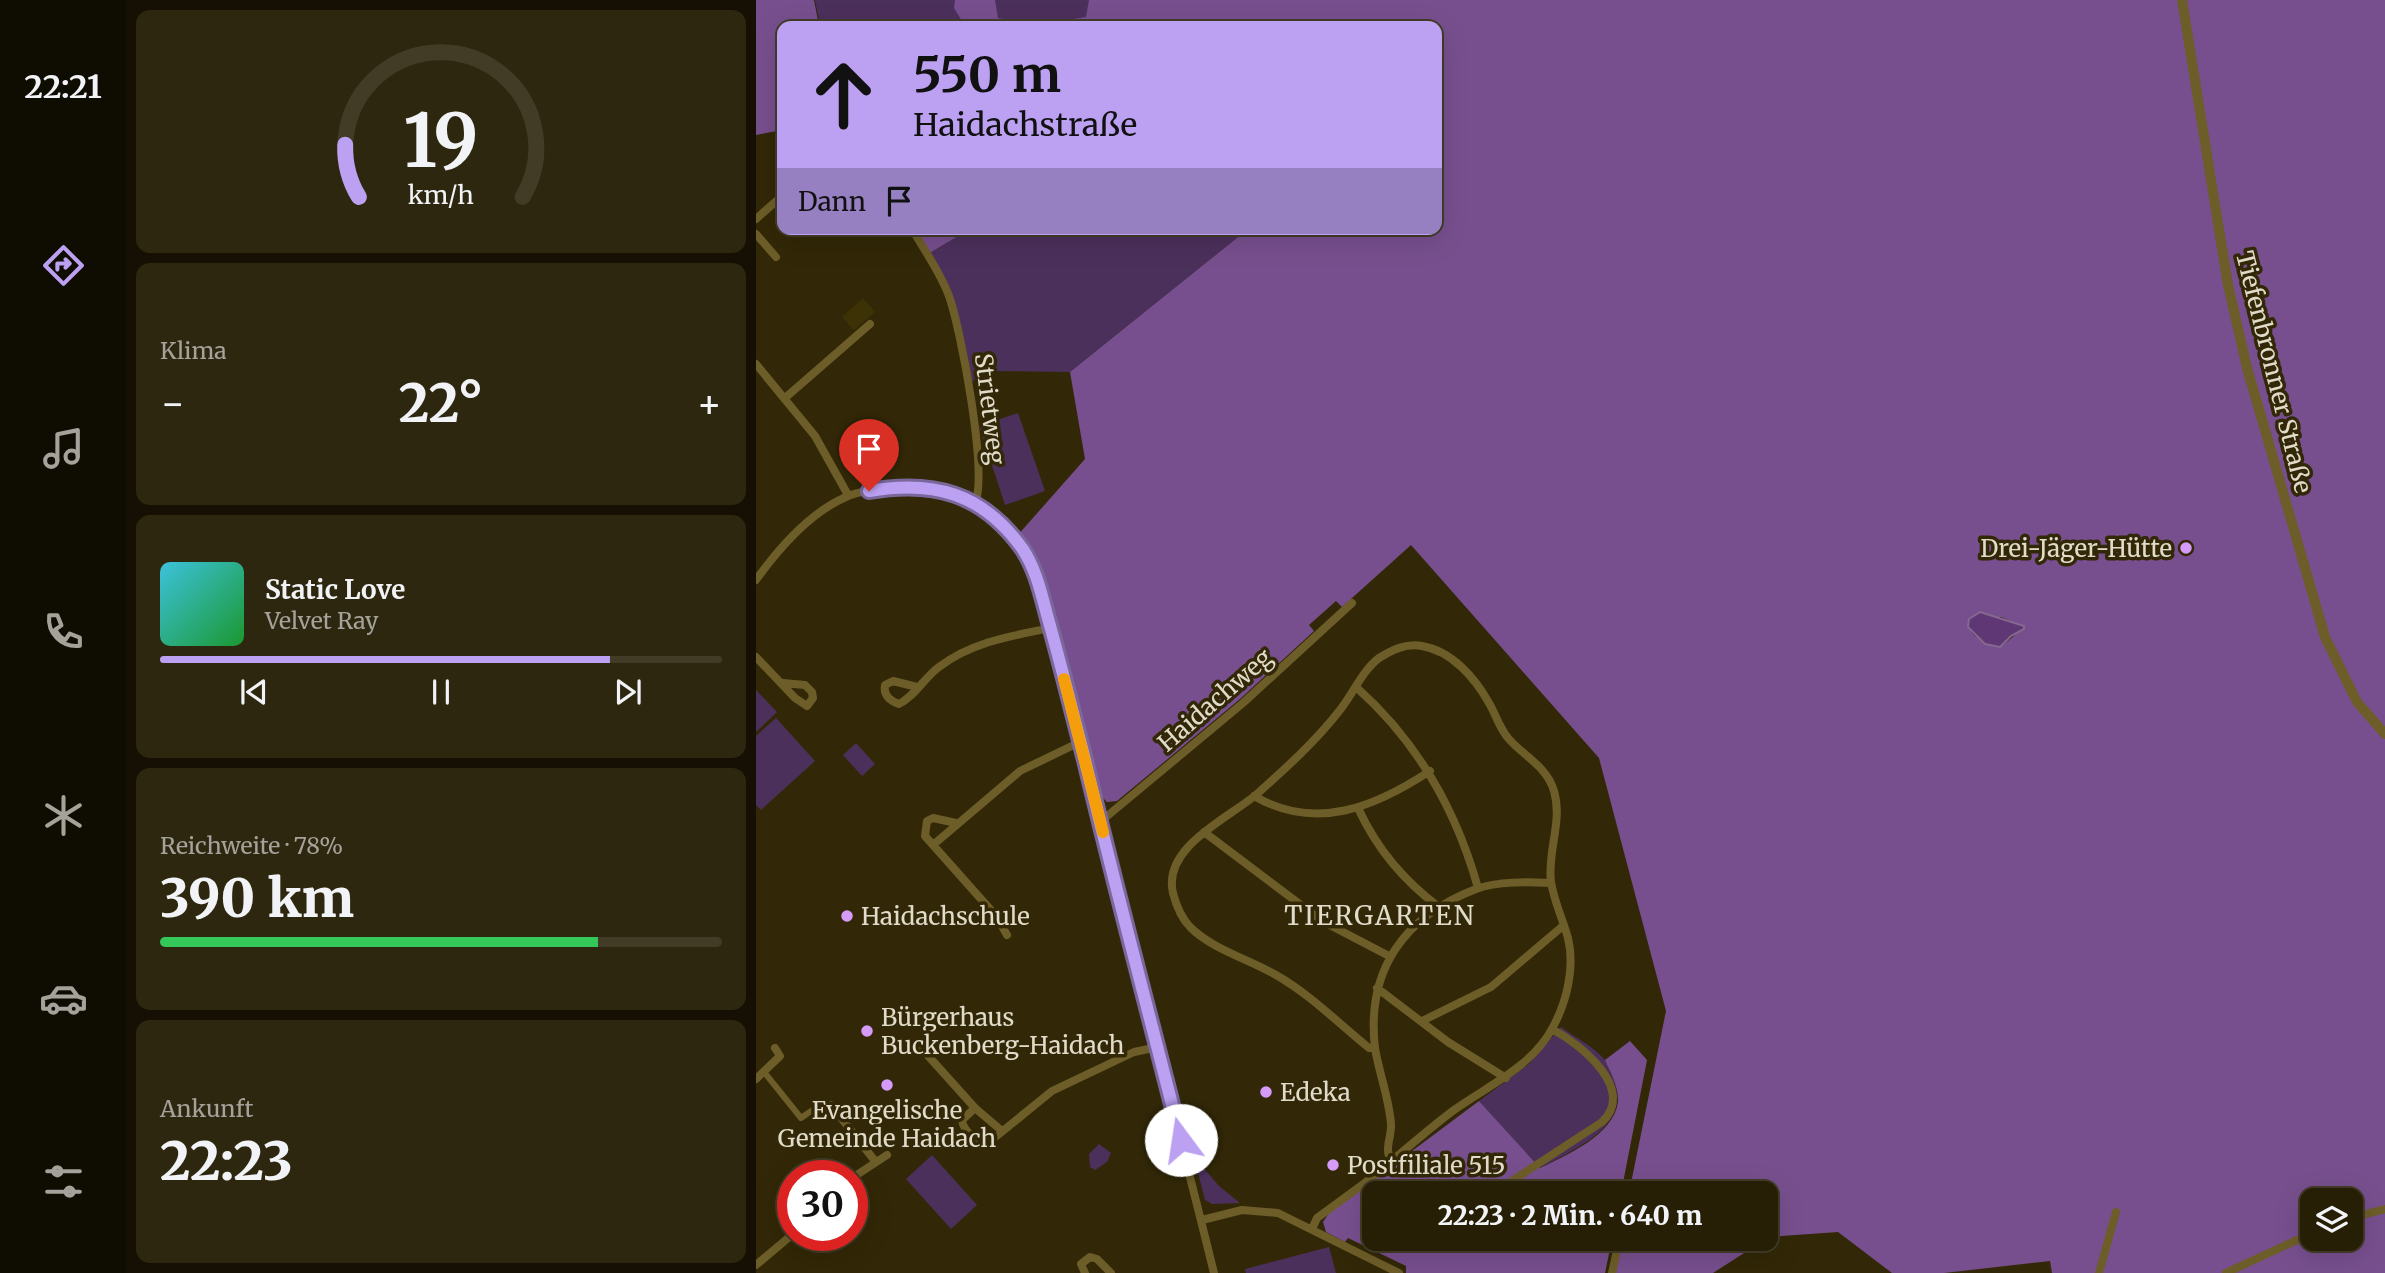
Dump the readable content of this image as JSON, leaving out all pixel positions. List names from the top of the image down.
{
  "streets": {
    "street": ["Tiefenbronner Straße", "Strietweg", "Haidachweg"]
  },
  "districts": ["TIERGARTEN"],
  "places": [
    "Drei-Jäger-Hütte",
    "Haidachschule",
    "Bürgerhaus Buckenberg-Haidach",
    "Evangelische Gemeinde Haidach",
    "Edeka",
    "Postfiliale 515"
  ],
  "page": {
    "tabs": "22:21",
    "turn": ["550 m", "Haidachstraße"],
    "then": "Dann",
    "tile": [
      "Klima",
      ["Reichweite · 78%", "390 km"],
      ["Ankunft", "22:23"]
    ],
    "heat": ["−", "22°", "+"],
    "song": ["Static Love", "Velvet Ray"],
    "limit": "30",
    "trip": "22:23 · 2 Min. · 640 m",
    "gauge": ["19", "km/h"]
  }
}
